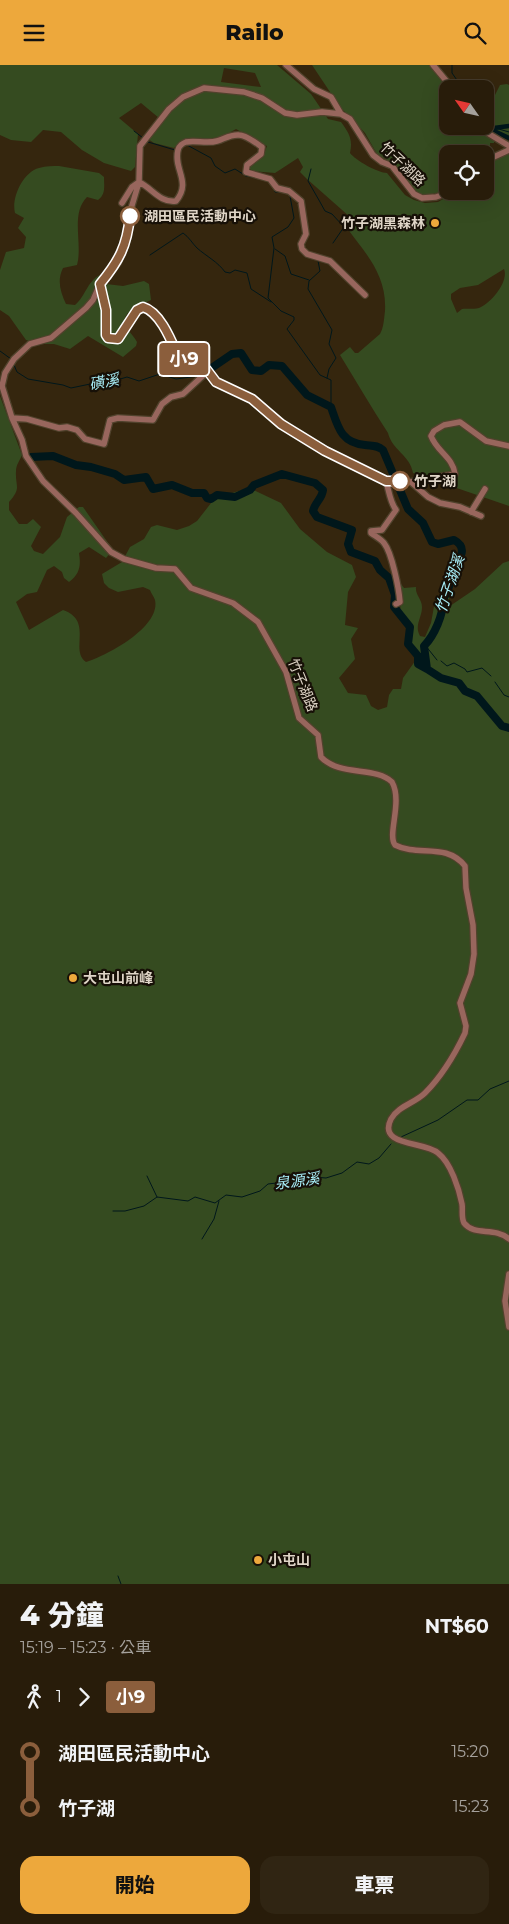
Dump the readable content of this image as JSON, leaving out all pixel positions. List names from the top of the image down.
{
  "streets": {
    "street": ["竹子湖路"]
  },
  "water": ["磺溪", "竹子湖溪", "泉源溪"],
  "places": [
    "湖田區民活動中心",
    "竹子湖黑森林",
    "竹子湖",
    "大屯山前峰",
    "小屯山"
  ],
  "lines": ["bus line 小9"],
  "north": "top left",
  "page": {
    "header": "Railo",
    "on_map": "小9",
    "heading": ["4 分鐘", "15:19 – 15:23 · 公車", "NT$60"],
    "legs": ["1", "小9"],
    "list": [
      {
        "name": "湖田區民活動中心",
        "value": "15:20"
      },
      {
        "name": "竹子湖",
        "value": "15:23"
      }
    ],
    "buttons": ["開始", "車票"]
  }
}
